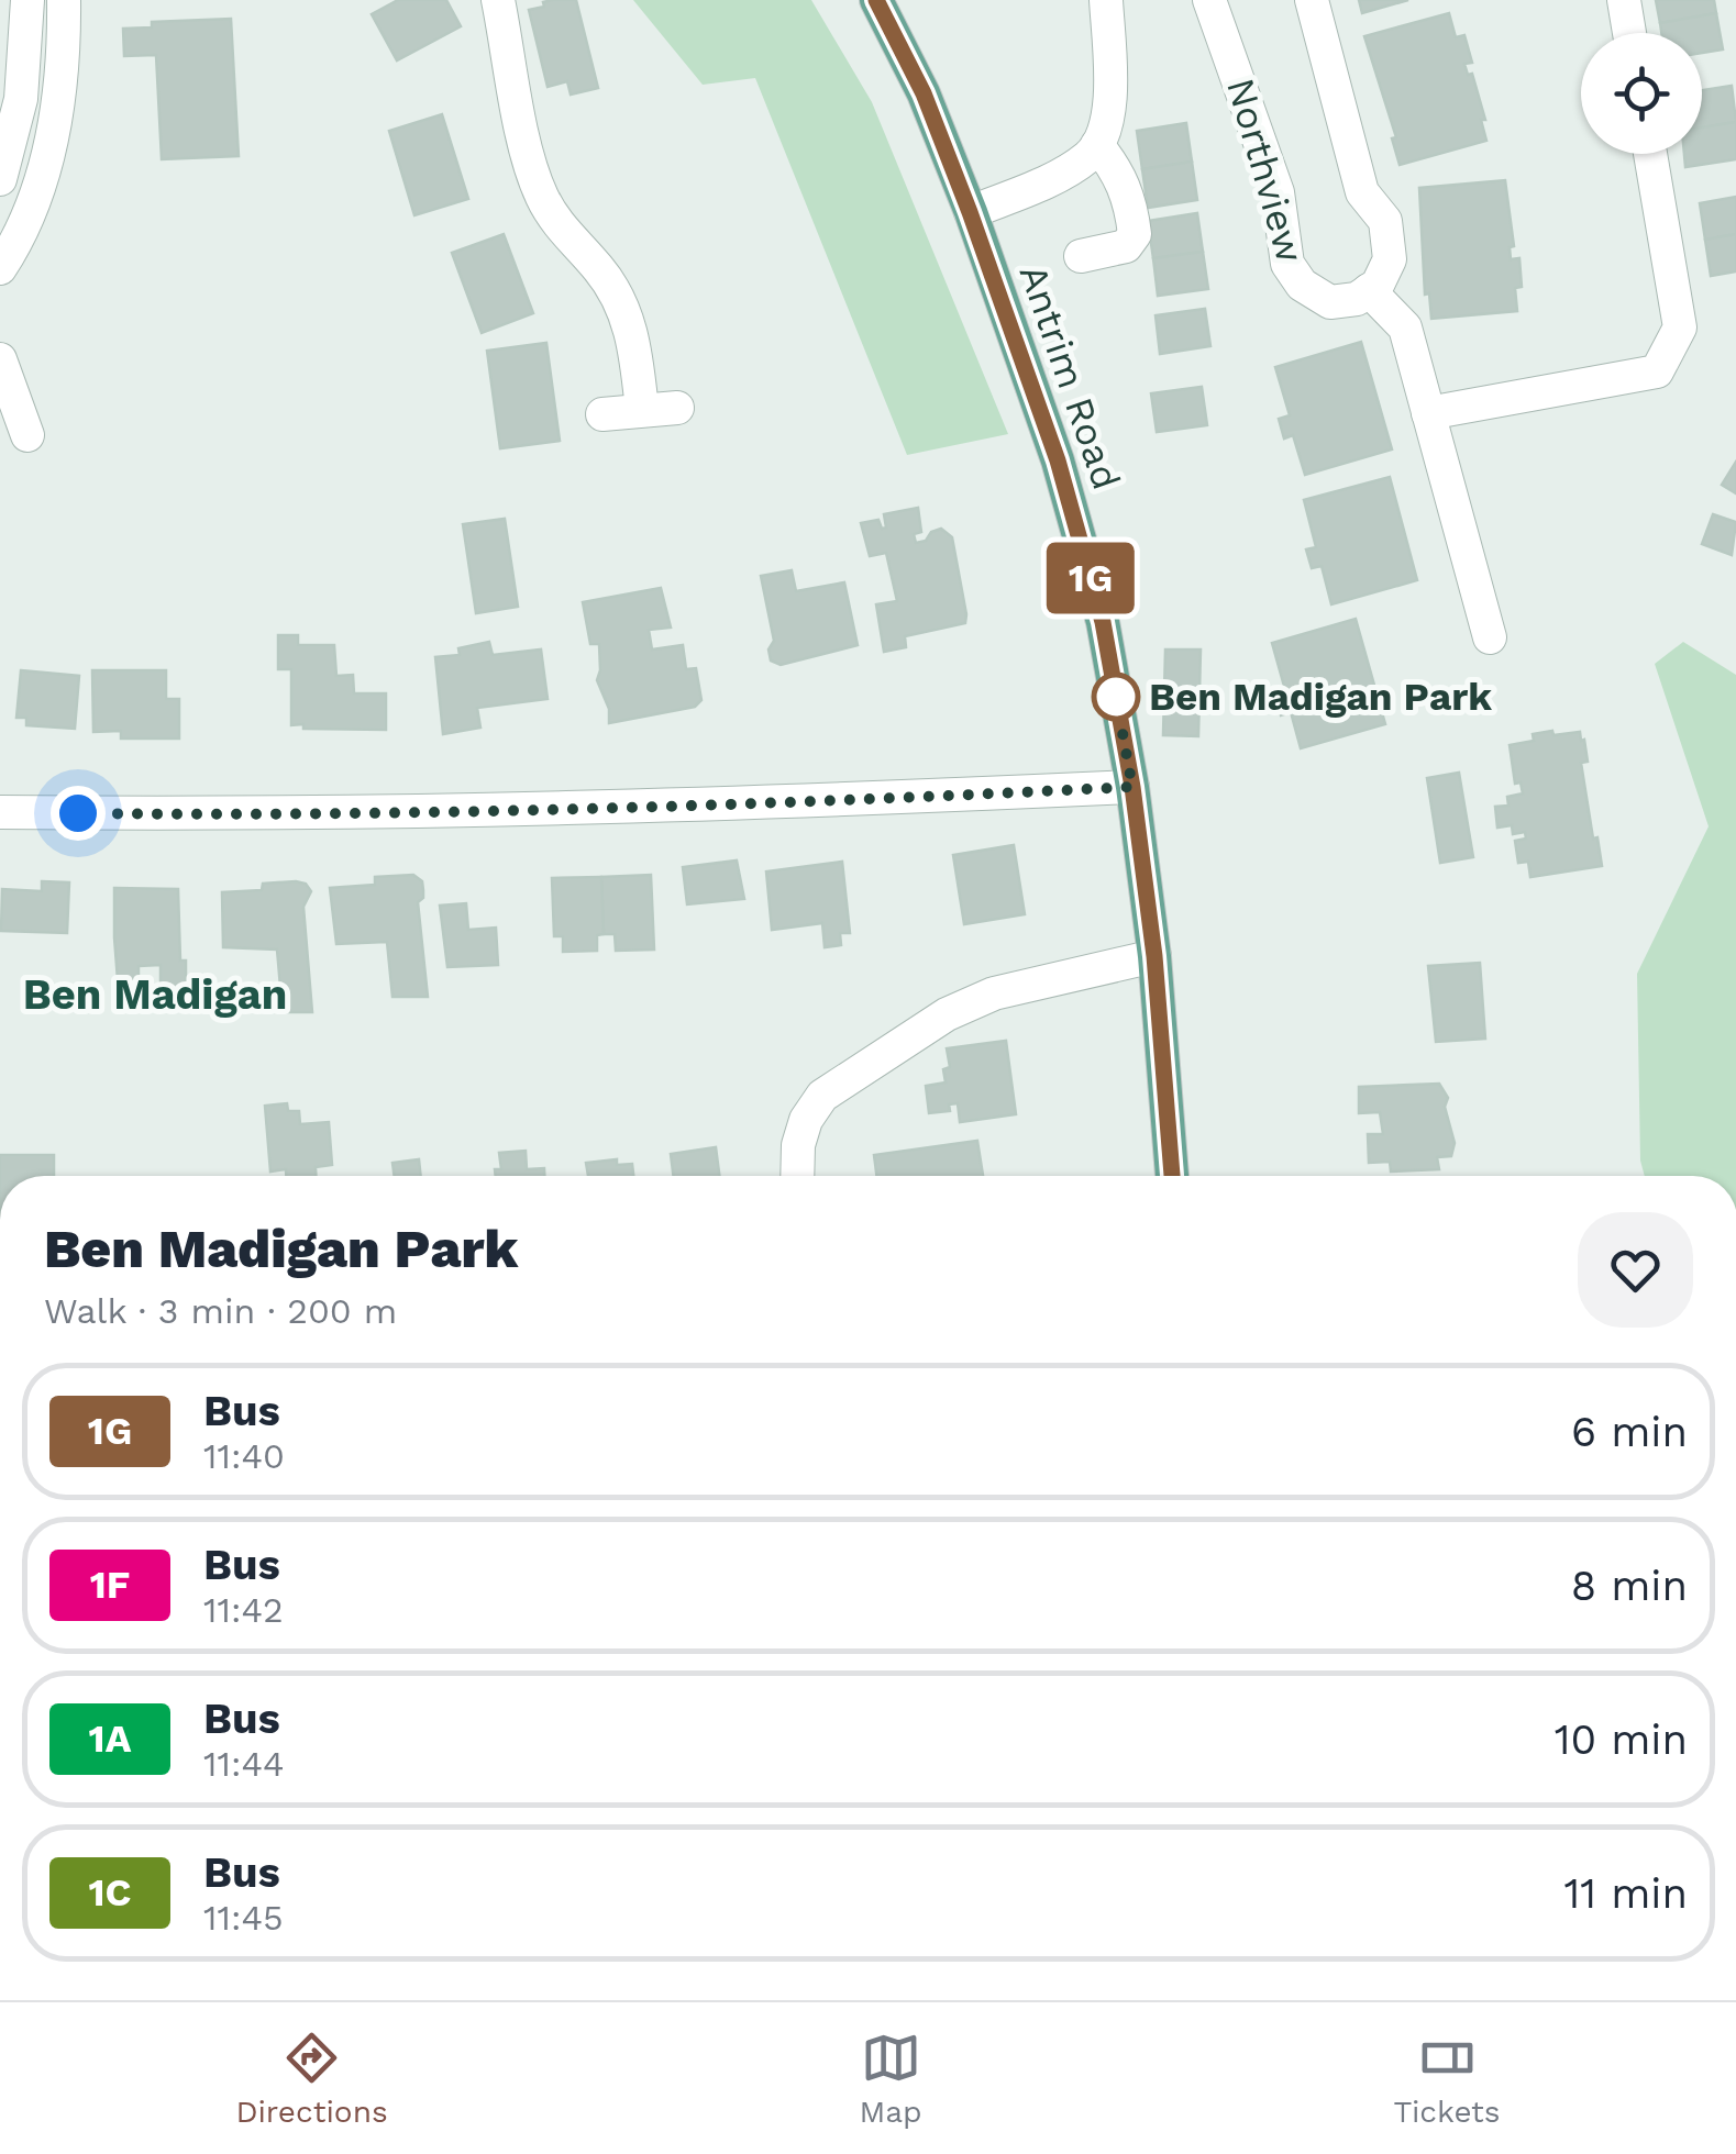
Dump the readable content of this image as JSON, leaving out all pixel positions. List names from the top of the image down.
{
  "streets": {
    "main road": ["Antrim Road"],
    "street": ["Northview"]
  },
  "districts": ["Ben Madigan"],
  "places": ["Ben Madigan Park"],
  "lines": ["bus line 1G"],
  "page": {
    "on_map": "1G",
    "heading": ["Ben Madigan Park", "Walk · 3 min · 200 m"],
    "list": [
      {
        "mark": "1G",
        "name": "Bus",
        "note": "11:40",
        "value": "6 min"
      },
      {
        "mark": "1F",
        "name": "Bus",
        "note": "11:42",
        "value": "8 min"
      },
      {
        "mark": "1A",
        "name": "Bus",
        "note": "11:44",
        "value": "10 min"
      },
      {
        "mark": "1C",
        "name": "Bus",
        "note": "11:45",
        "value": "11 min"
      }
    ],
    "tabs": ["Directions", "Map", "Tickets"]
  }
}
